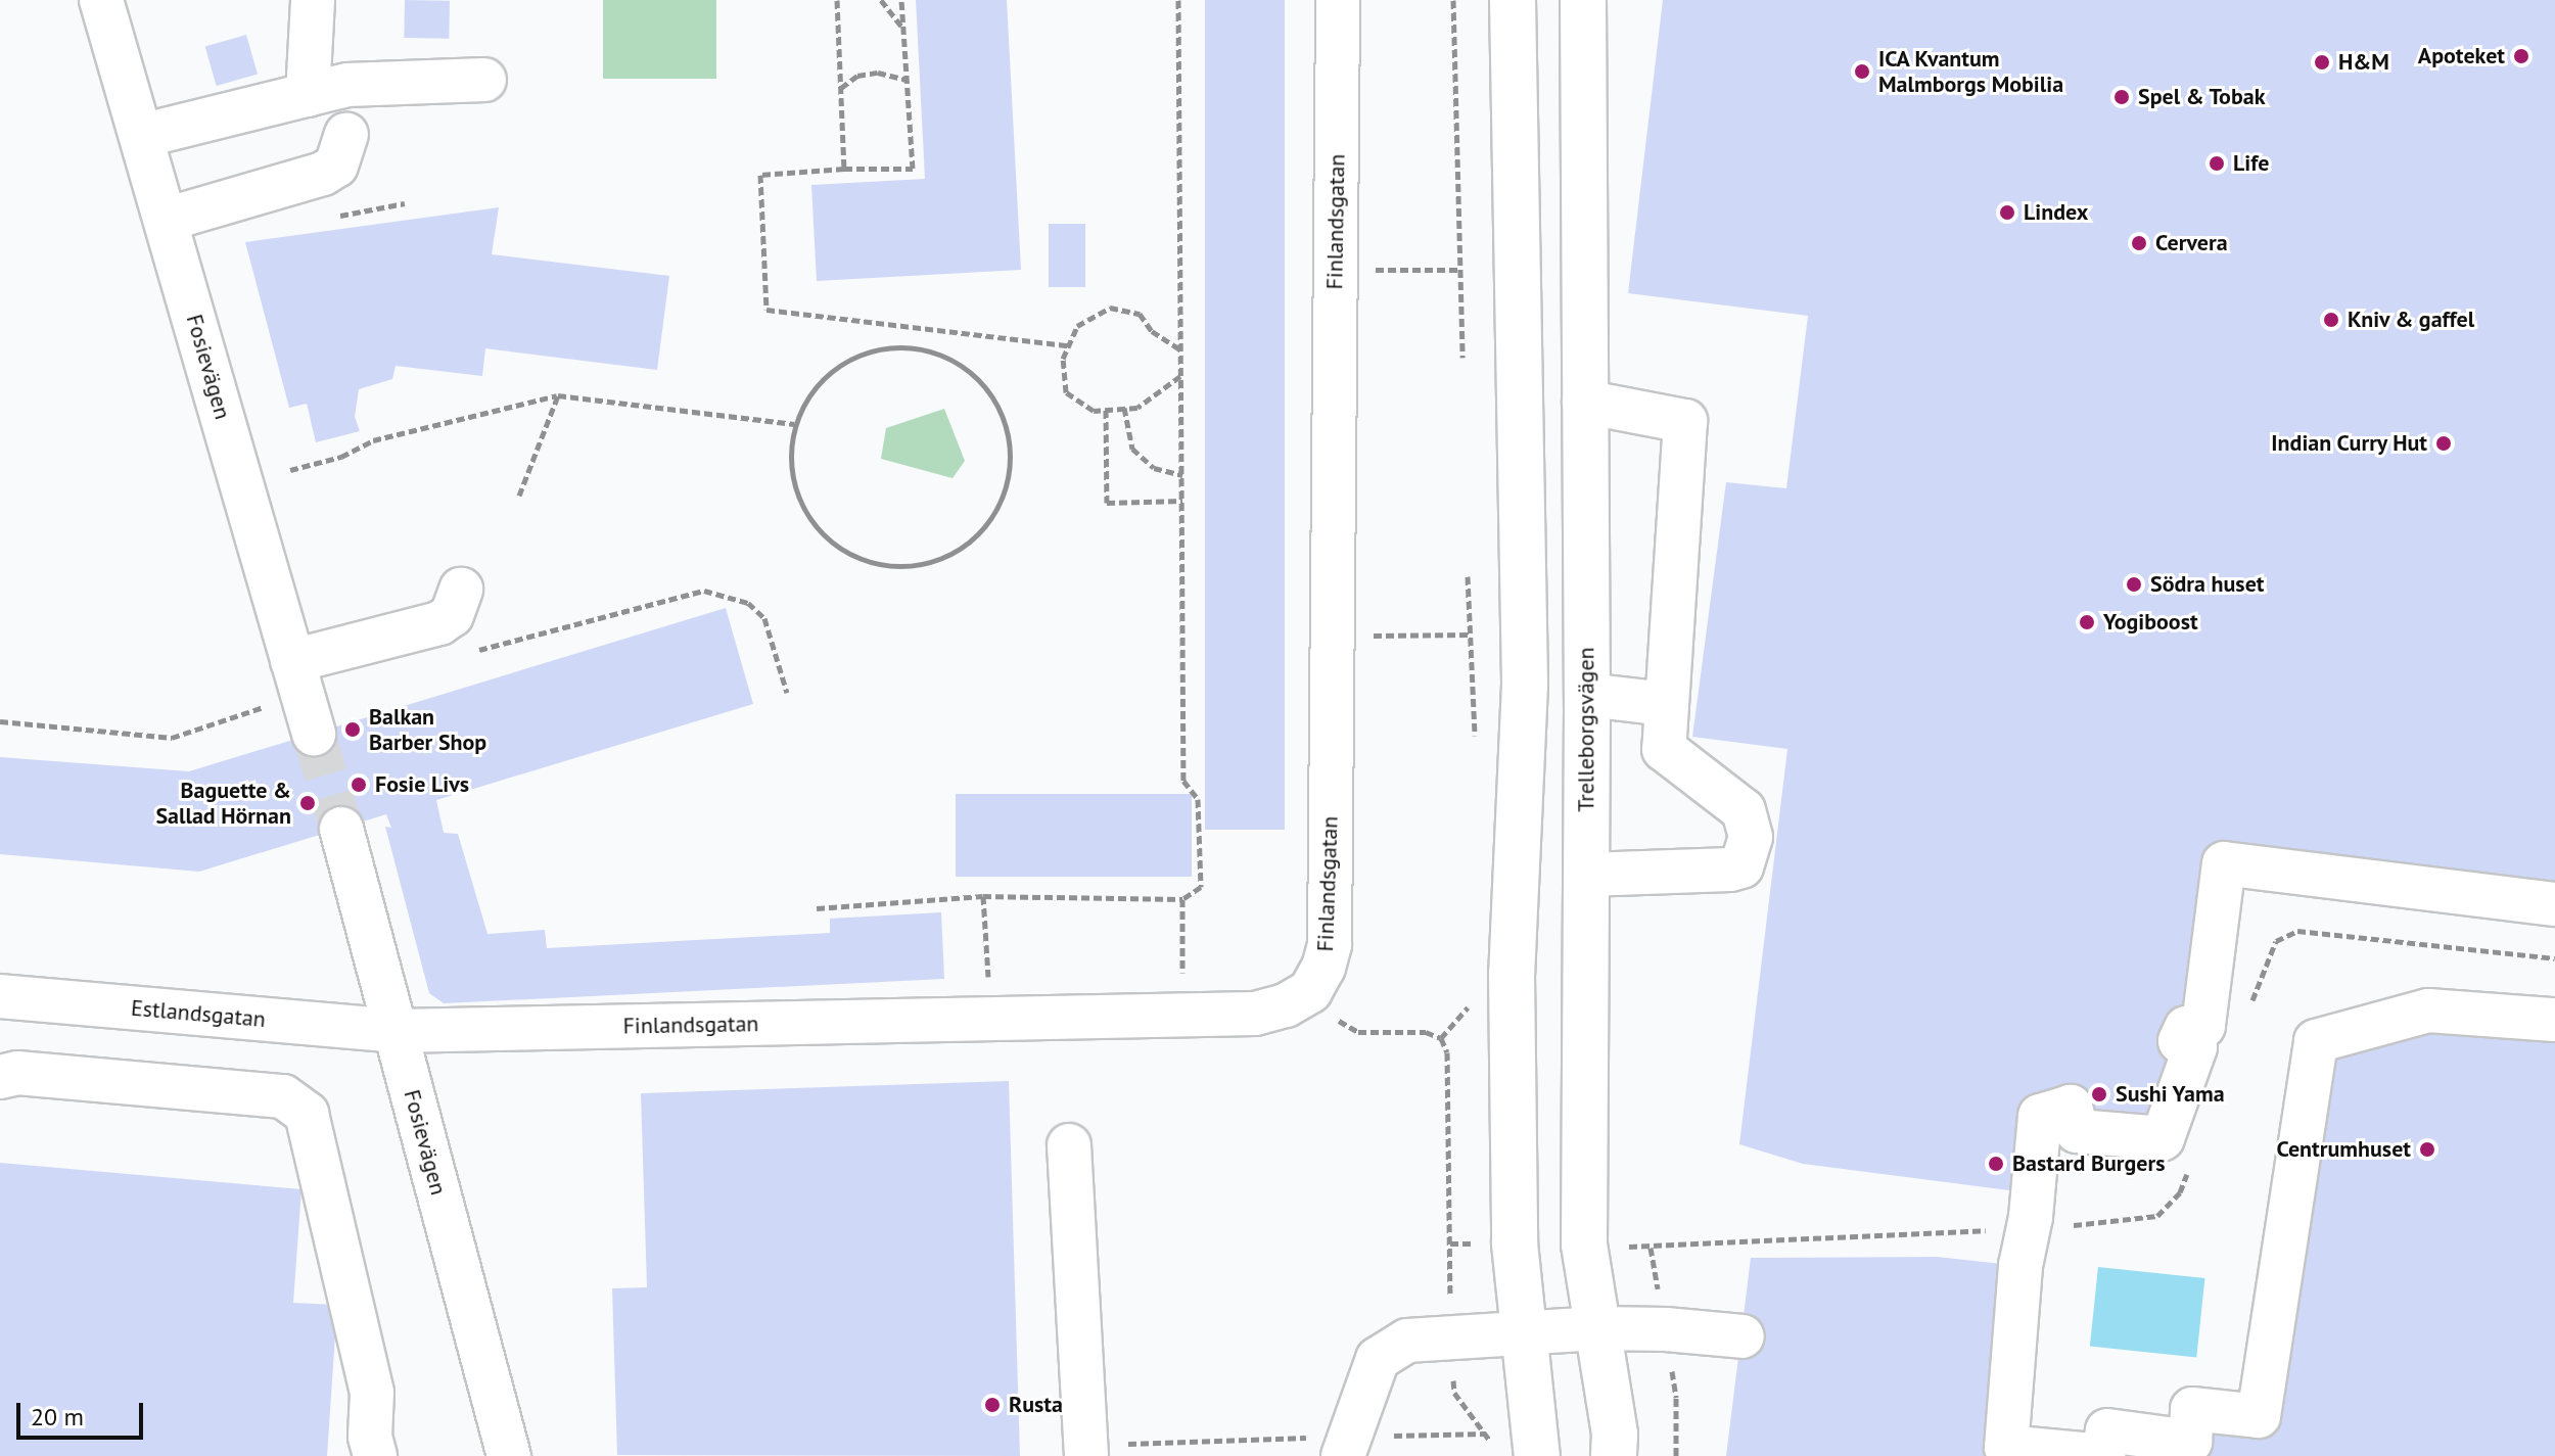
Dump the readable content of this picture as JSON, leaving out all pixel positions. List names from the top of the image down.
{
  "streets": {
    "main road": ["Trelleborgsvägen"],
    "street": ["Finlandsgatan", "Fosievägen", "Estlandsgatan"]
  },
  "crossings": [
    ["Finlandsgatan", "Fosievägen"],
    ["Finlandsgatan", "Estlandsgatan"],
    ["Fosievägen", "Estlandsgatan"]
  ],
  "places": [
    "Apoteket",
    "H&M",
    "ICA Kvantum Malmborgs Mobilia",
    "Spel & Tobak",
    "Life",
    "Lindex",
    "Cervera",
    "Kniv & gaffel",
    "Indian Curry Hut",
    "Södra huset",
    "Yogiboost",
    "Balkan Barber Shop",
    "Fosie Livs",
    "Baguette & Sallad Hörnan",
    "Sushi Yama",
    "Centrumhuset",
    "Bastard Burgers",
    "Rusta"
  ],
  "scale_bar": "20 m"
}
